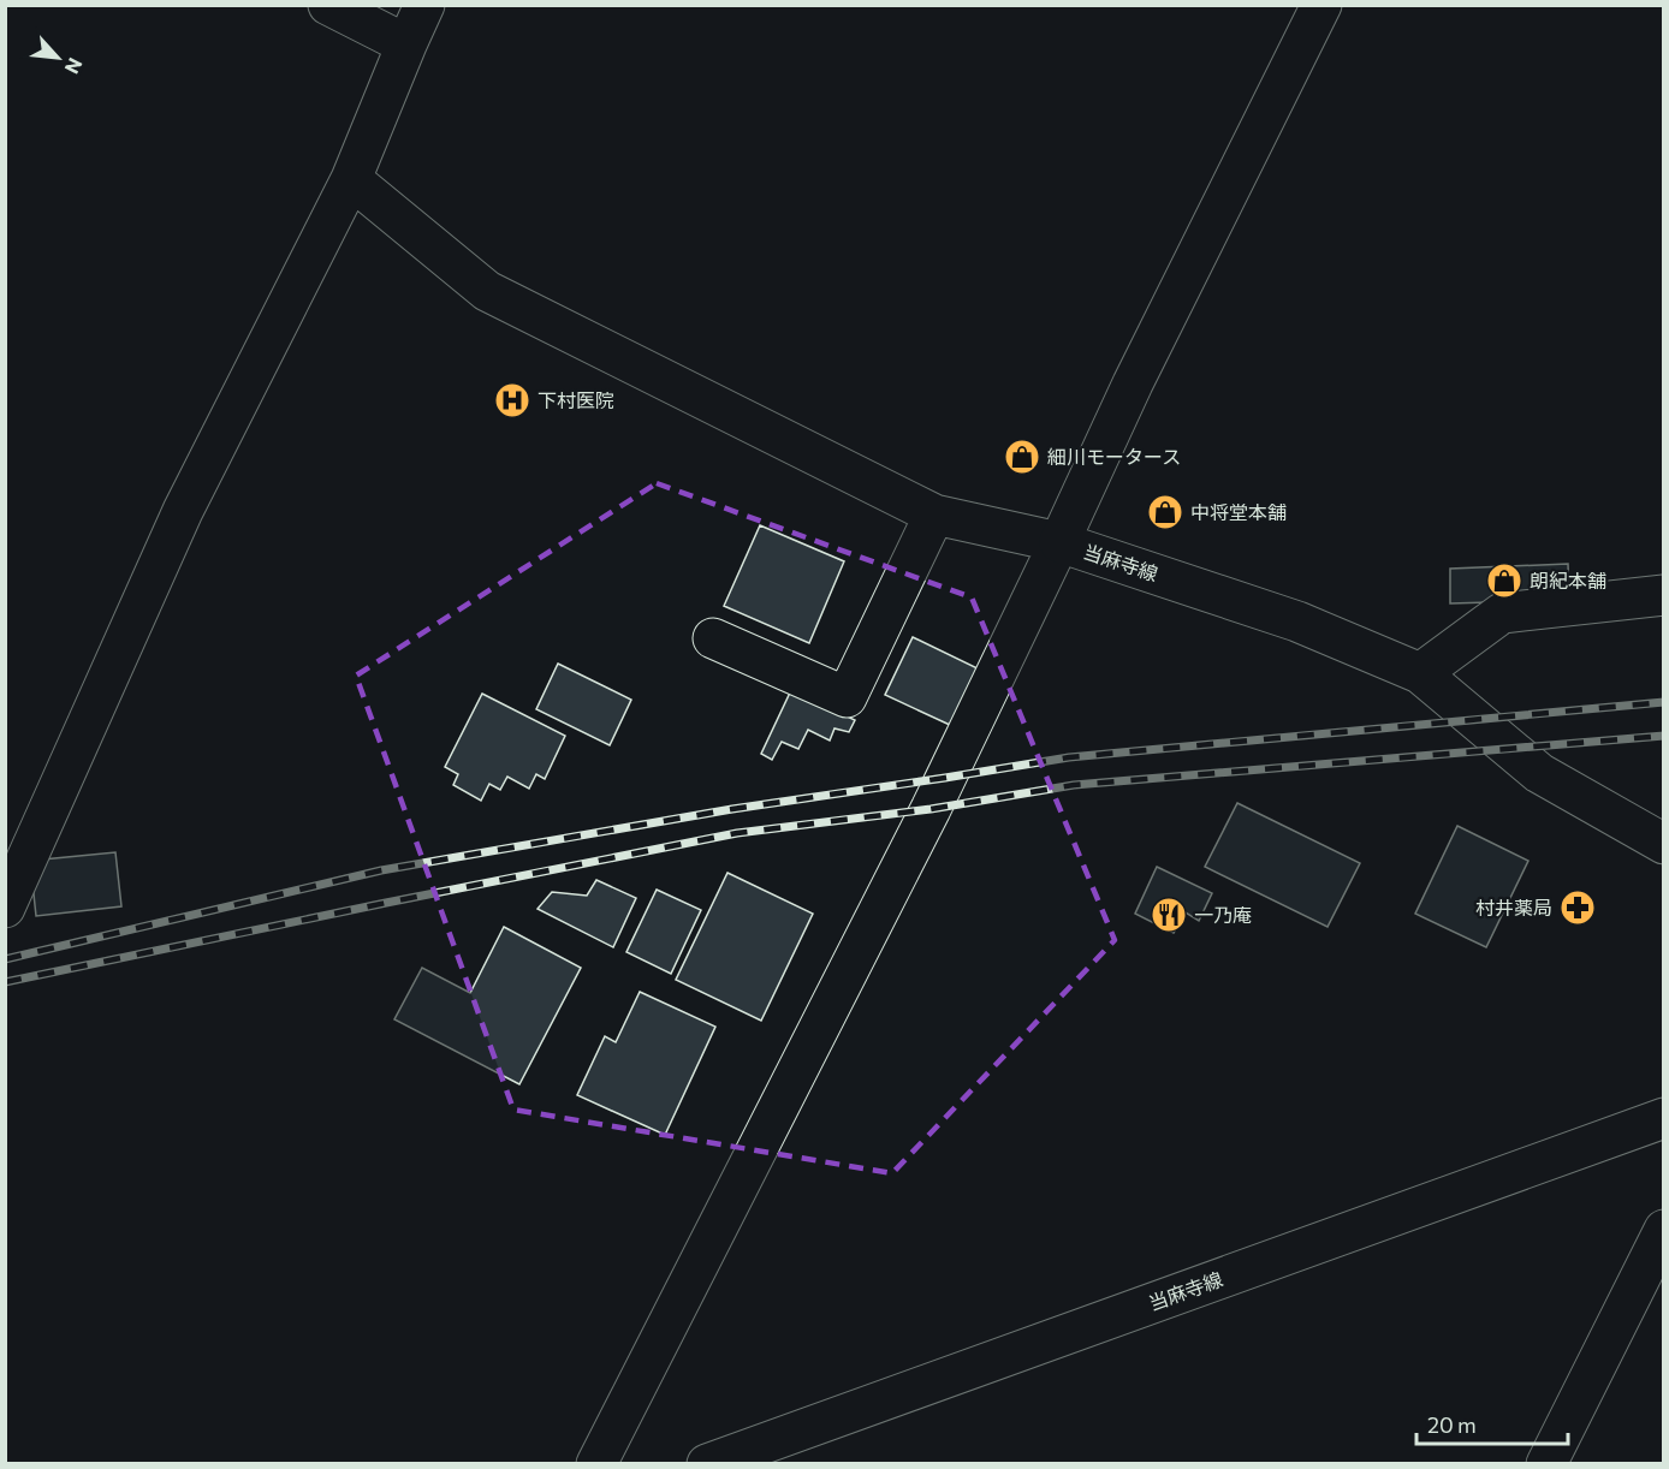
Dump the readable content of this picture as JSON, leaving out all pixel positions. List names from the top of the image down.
{
  "streets": {
    "street": ["当麻寺線"]
  },
  "places": {
    "hospital": ["下村医院"],
    "shop": ["細川モータース", "中将堂本舗", "朗紀本舗"],
    "pharmacy": ["村井薬局"],
    "restaurant": ["一乃庵"]
  },
  "scale_bar": "20 m",
  "north": "bottom right"
}
